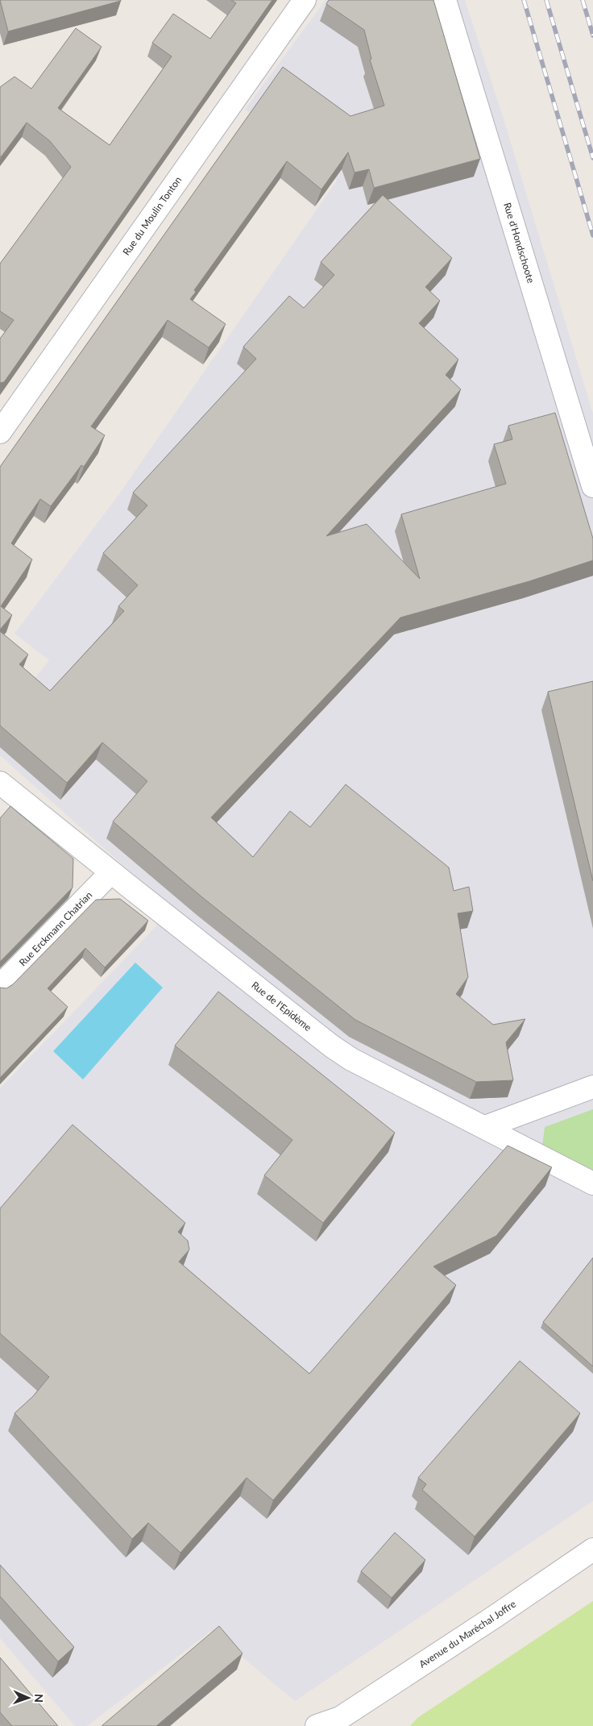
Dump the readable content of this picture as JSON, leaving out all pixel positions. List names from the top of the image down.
{
  "streets": {
    "street": [
      "Rue du Moulin Tonton",
      "Rue d'Hondschoote",
      "Rue Erckmann Chatrian",
      "Rue de l'Epidème",
      "Avenue du Maréchal Joffre"
    ]
  },
  "crossings": [
    ["Rue Erckmann Chatrian", "Rue de l'Epidème"]
  ],
  "north": "right"
}
